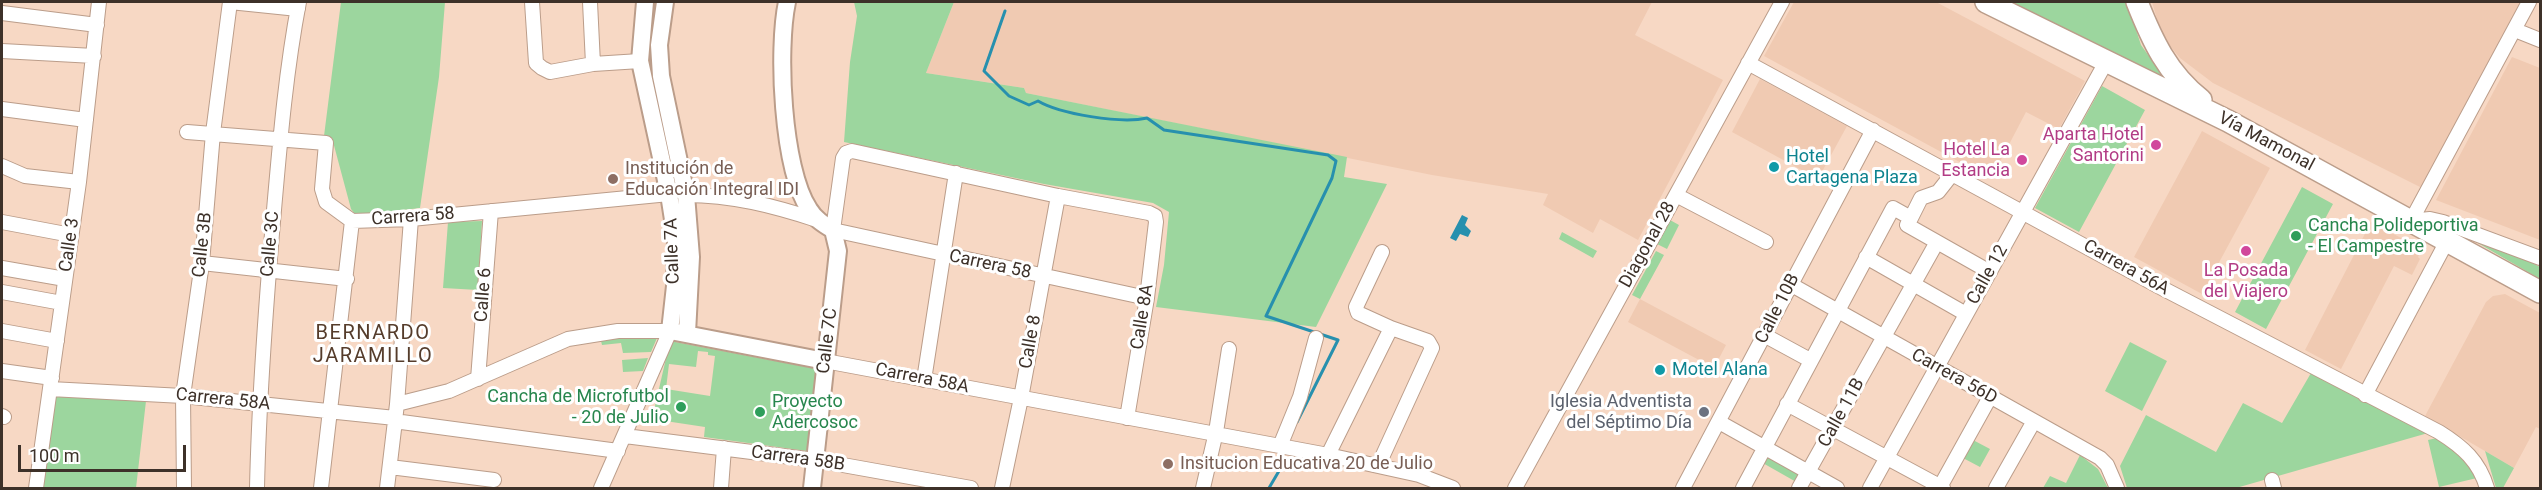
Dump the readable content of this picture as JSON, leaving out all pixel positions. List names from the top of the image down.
{
  "streets": {
    "main road": ["Vía Mamonal"],
    "street": [
      "Carrera 58",
      "Calle 3C",
      "Calle 3",
      "Calle 3B",
      "Diagonal 28",
      "Calle 7A",
      "Carrera 56A",
      "Calle 12",
      "Calle 6",
      "Calle 10B",
      "Calle 8A",
      "Calle 7C",
      "Calle 8",
      "Carrera 56D",
      "Carrera 58A",
      "Calle 11B",
      "Carrera 58B"
    ]
  },
  "crossings": [
    ["Vía Mamonal", "Calle 12"],
    ["Carrera 58", "Calle 3C"],
    ["Carrera 58", "Calle 3B"],
    ["Carrera 58", "Calle 7A"],
    ["Carrera 58", "Calle 6"],
    ["Carrera 58", "Calle 8A"],
    ["Carrera 58", "Calle 7C"],
    ["Carrera 58", "Calle 8"],
    ["Calle 3C", "Carrera 58A"],
    ["Calle 3", "Carrera 58A"],
    ["Calle 3B", "Carrera 58A"],
    ["Diagonal 28", "Carrera 56A"],
    ["Calle 7A", "Carrera 58A"],
    ["Calle 7A", "Carrera 58B"],
    ["Carrera 56A", "Calle 12"],
    ["Carrera 56A", "Calle 10B"],
    ["Calle 12", "Carrera 56D"],
    ["Calle 6", "Carrera 58A"],
    ["Calle 10B", "Carrera 56D"],
    ["Calle 8A", "Calle 8"],
    ["Calle 8A", "Carrera 58A"],
    ["Calle 7C", "Carrera 58A"],
    ["Calle 7C", "Carrera 58B"],
    ["Calle 8", "Carrera 58A"],
    ["Carrera 56D", "Calle 11B"]
  ],
  "districts": ["BERNARDO JARAMILLO"],
  "places": [
    "Aparta Hotel Santorini",
    "Hotel La Estancia",
    "Hotel Cartagena Plaza",
    "Institución de Educación Integral IDI",
    "Cancha Polideportiva - El Campestre",
    "La Posada del Viajero",
    "Motel Alana",
    "Cancha de Microfutbol - 20 de Julio",
    "Proyecto Adercosoc",
    "Iglesia Adventista del Séptimo Día",
    "Insitucion Educativa 20 de Julio"
  ],
  "scale_bar": "100 m"
}
